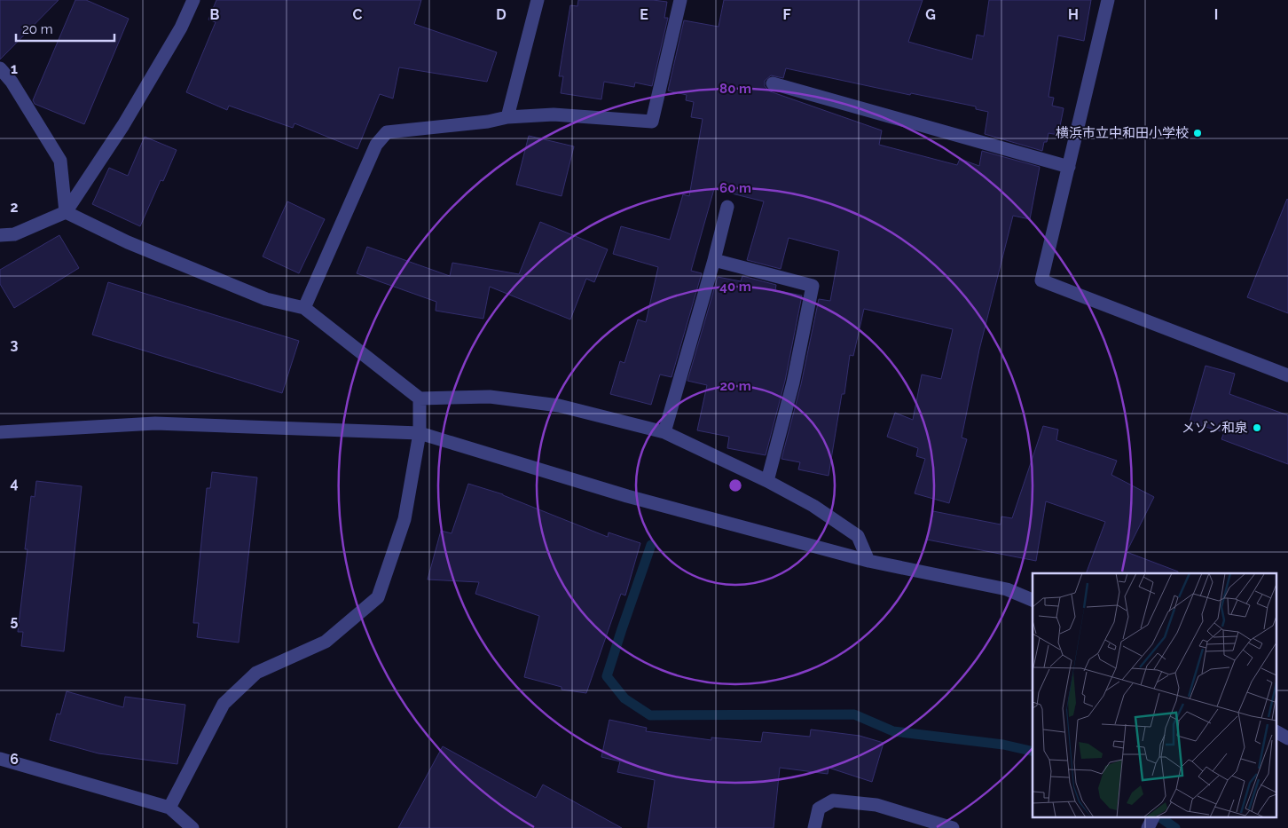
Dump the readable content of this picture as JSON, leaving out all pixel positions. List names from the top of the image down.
{
  "places": ["横浜市立中和田小学校", "メゾン和泉"],
  "scale_bar": "20 m",
  "grid": {
    "columns": [
      "B",
      "C",
      "D",
      "E",
      "F",
      "G",
      "H",
      "I"
    ],
    "rows": [
      "1",
      "2",
      "3",
      "4",
      "5",
      "6"
    ]
  },
  "rings": [
    "80 m",
    "60 m",
    "40 m",
    "20 m"
  ]
}
